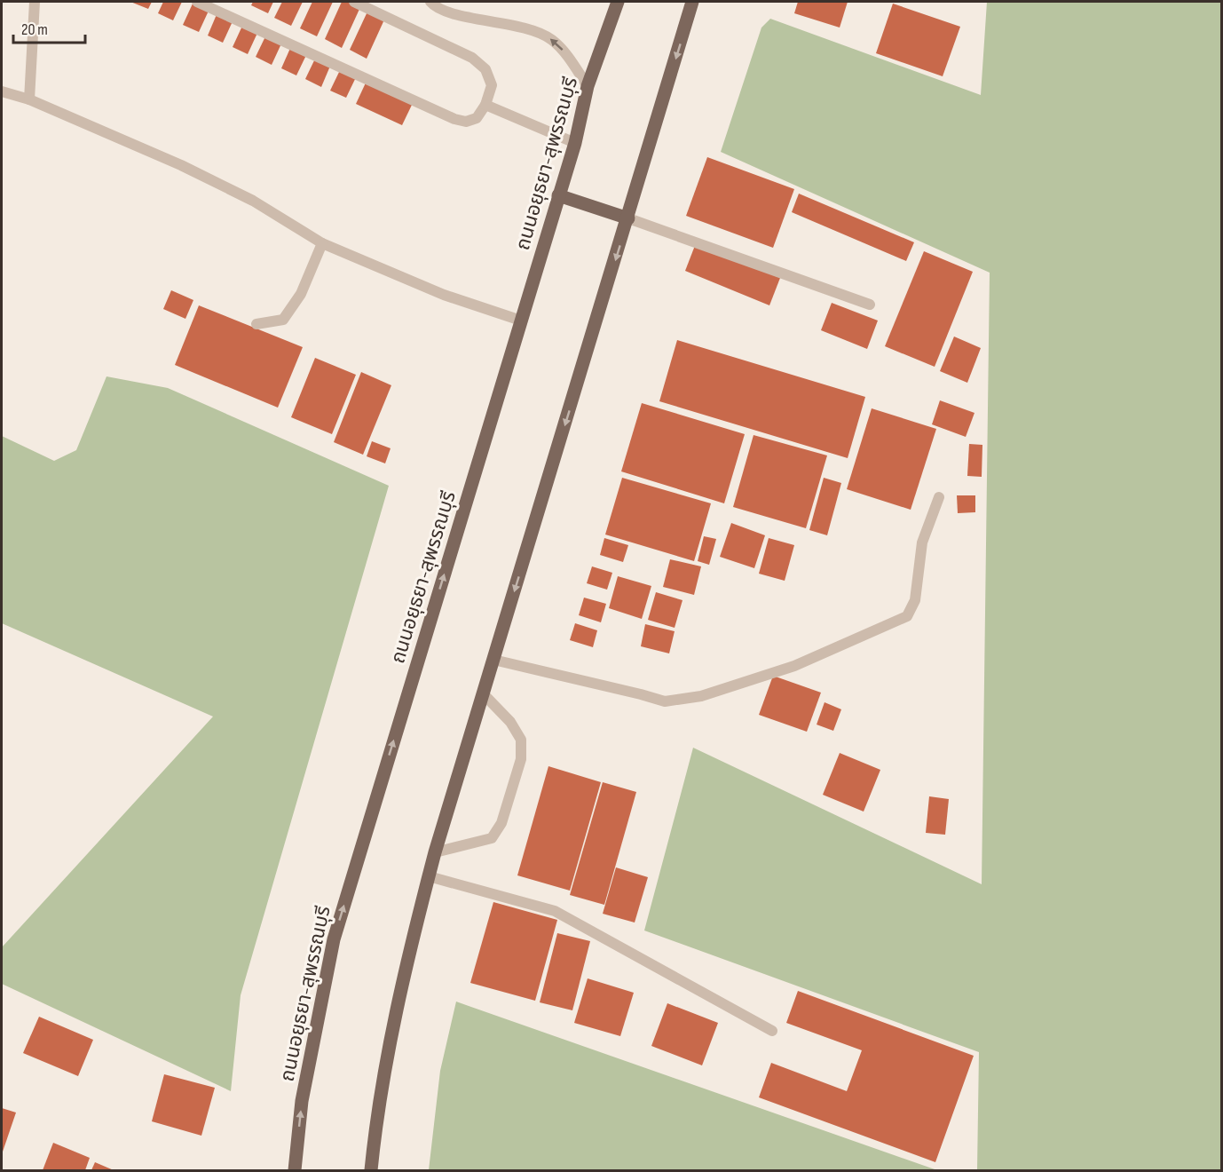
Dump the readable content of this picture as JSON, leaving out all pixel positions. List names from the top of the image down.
{
  "streets": {
    "main road": ["ถนนอยุธยา-สุพรรณบุรี"]
  },
  "scale_bar": "20 m"
}
